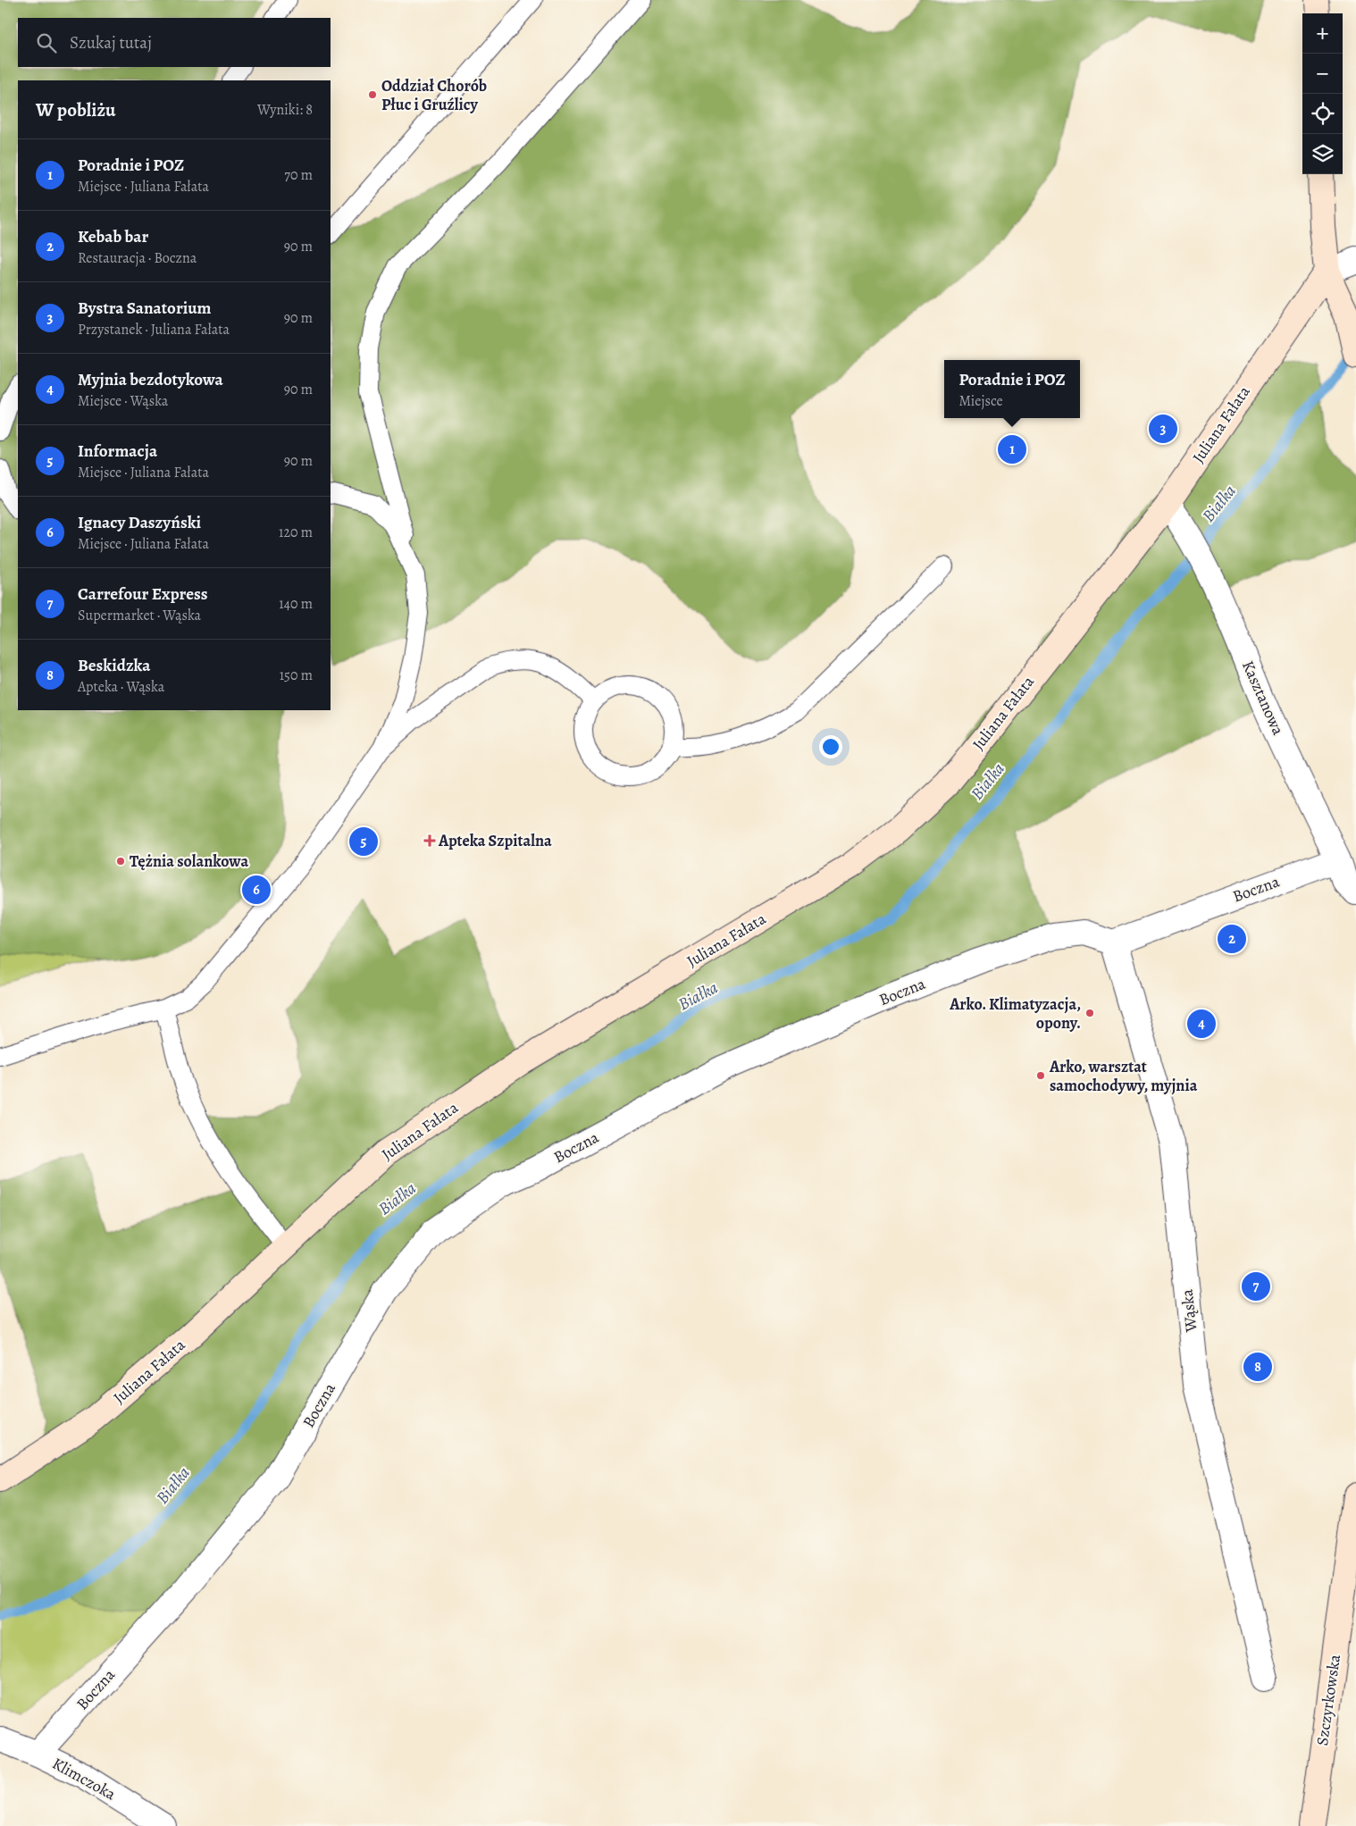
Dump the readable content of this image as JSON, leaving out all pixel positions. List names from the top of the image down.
{
  "streets": {
    "street": [
      "Juliana Fałata",
      "Kasztanowa",
      "Boczna",
      "Wąska",
      "Szczyrkowska",
      "Klimczoka"
    ]
  },
  "crossings": [
    ["Juliana Fałata", "Kasztanowa"],
    ["Kasztanowa", "Boczna"],
    ["Boczna", "Wąska"],
    ["Boczna", "Klimczoka"]
  ],
  "water": ["Białka"],
  "places": {
    "other": [
      "Oddział Chorób Płuc i Gruźlicy",
      "Tężnia solankowa",
      "Arko. Klimatyzacja, opony.",
      "Arko, warsztat samochodywy, myjnia"
    ],
    "health": ["Apteka Szpitalna"]
  },
  "page": {
    "map_buttons": ["+", "−"],
    "search": "Szukaj tutaj",
    "heading": ["W pobliżu", "Wyniki: 8"],
    "list": [
      {
        "mark": "1",
        "name": "Poradnie i POZ",
        "note": "Miejsce · Juliana Fałata",
        "value": "70 m"
      },
      {
        "mark": "2",
        "name": "Kebab bar",
        "note": "Restauracja · Boczna",
        "value": "90 m"
      },
      {
        "mark": "3",
        "name": "Bystra Sanatorium",
        "note": "Przystanek · Juliana Fałata",
        "value": "90 m"
      },
      {
        "mark": "4",
        "name": "Myjnia bezdotykowa",
        "note": "Miejsce · Wąska",
        "value": "90 m"
      },
      {
        "mark": "5",
        "name": "Informacja",
        "note": "Miejsce · Juliana Fałata",
        "value": "90 m"
      },
      {
        "mark": "6",
        "name": "Ignacy Daszyński",
        "note": "Miejsce · Juliana Fałata",
        "value": "120 m"
      },
      {
        "mark": "7",
        "name": "Carrefour Express",
        "note": "Supermarket · Wąska",
        "value": "140 m"
      },
      {
        "mark": "8",
        "name": "Beskidzka",
        "note": "Apteka · Wąska",
        "value": "150 m"
      }
    ],
    "popup": ["Poradnie i POZ", "Miejsce"],
    "pins": [
      "3",
      "1",
      "5",
      "6",
      "2",
      "4",
      "7",
      "8"
    ]
  }
}
